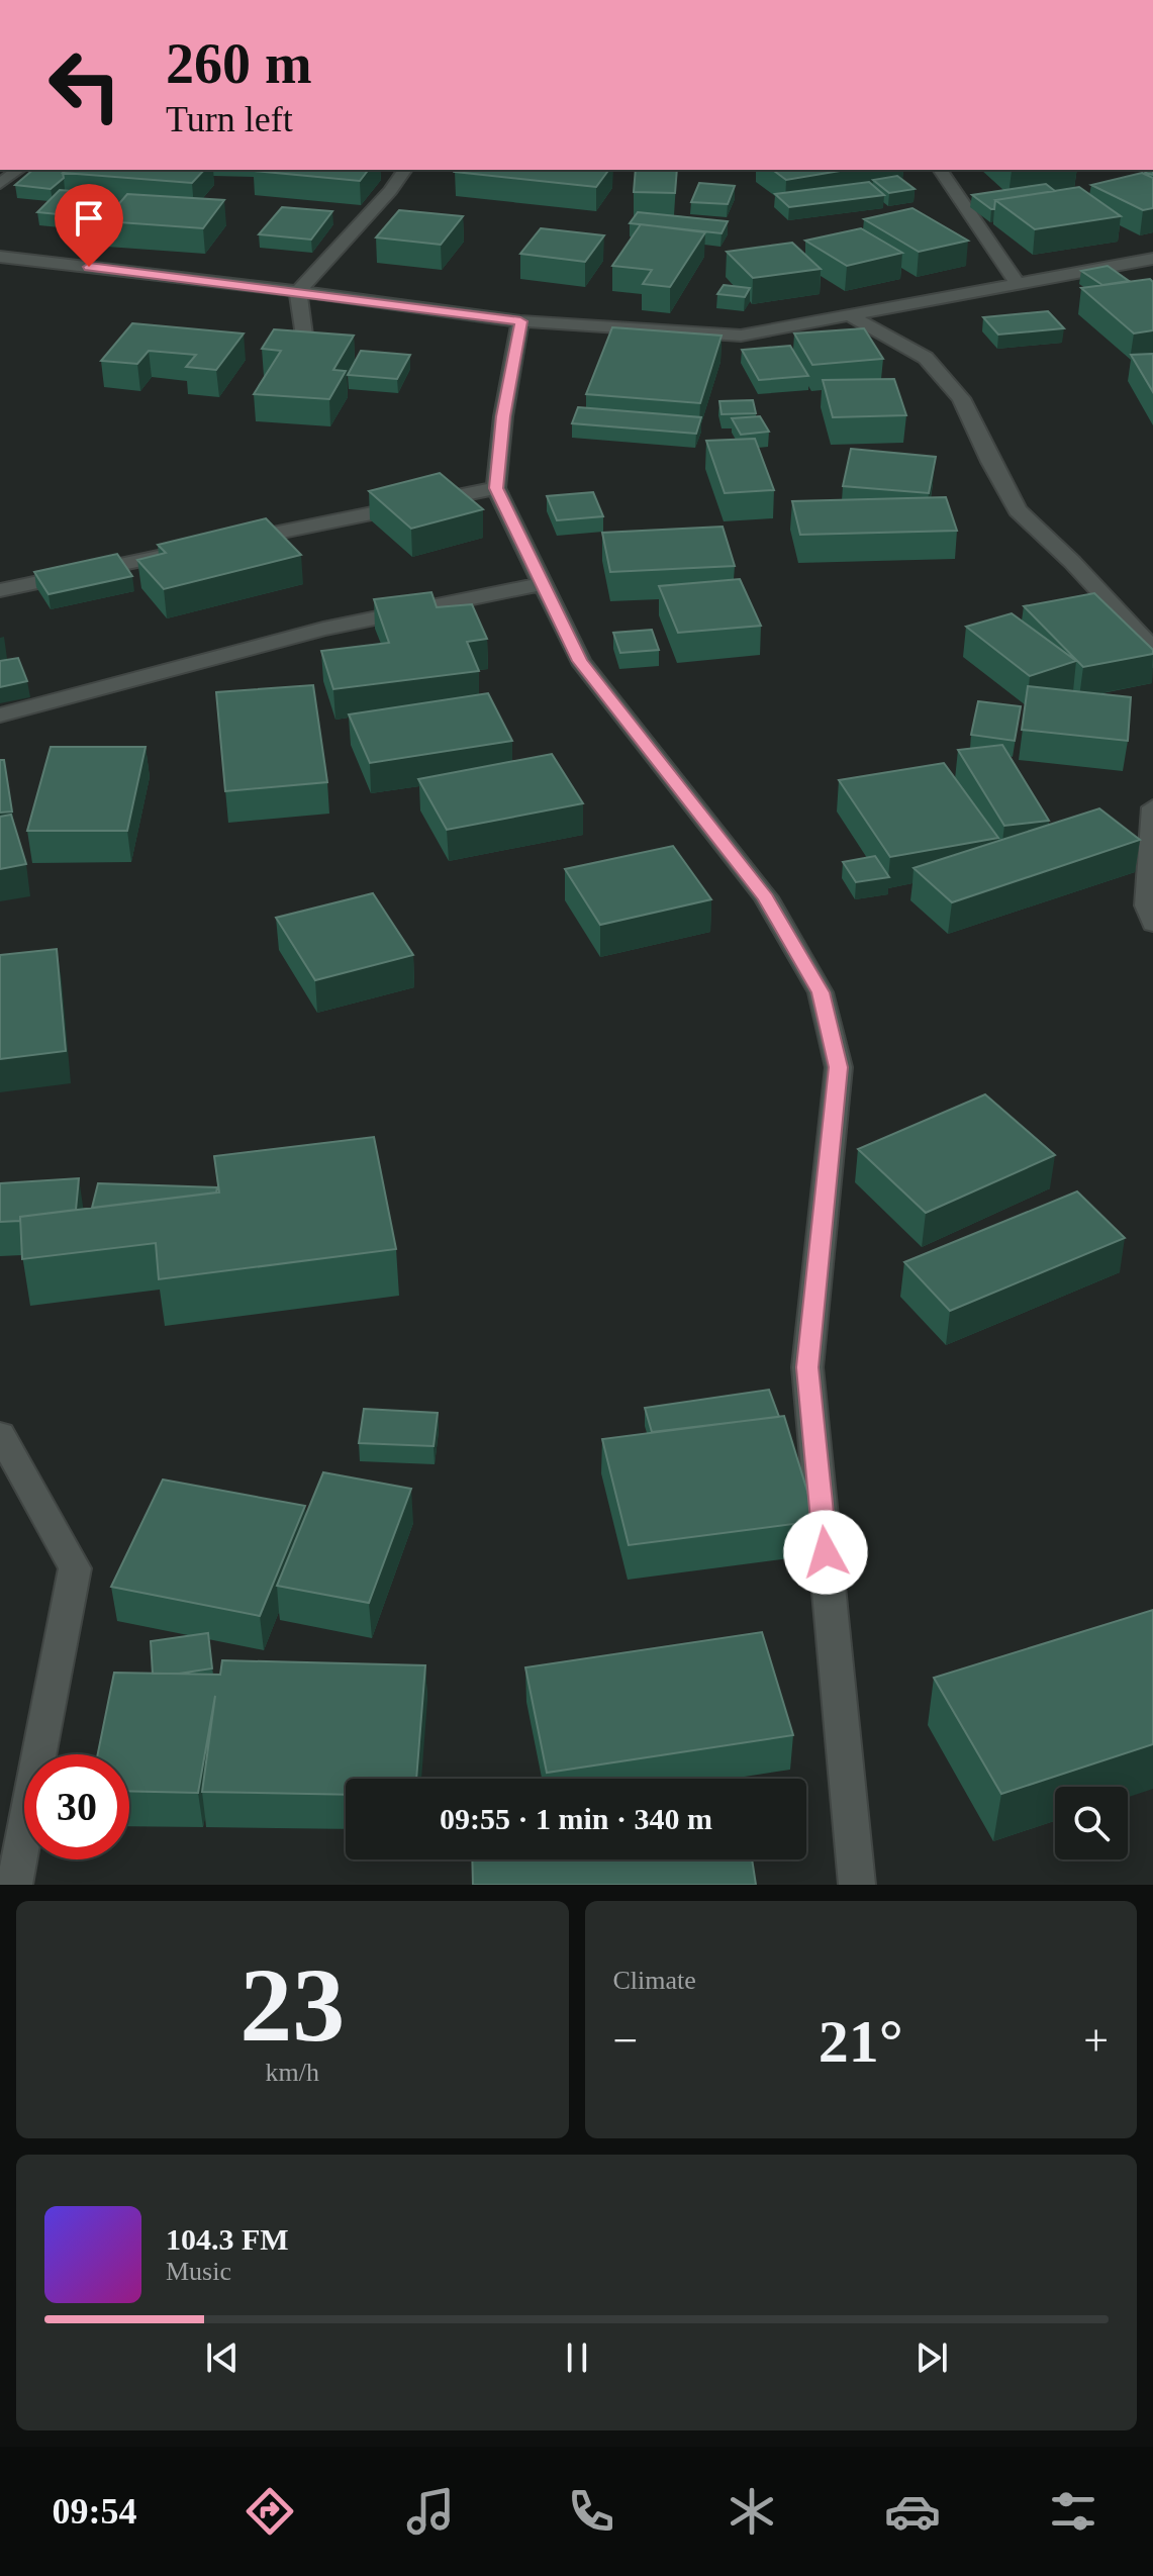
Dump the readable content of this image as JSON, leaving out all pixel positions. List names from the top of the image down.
{
  "page": {
    "turn": ["260 m", "Turn left"],
    "limit": "30",
    "trip": "09:55 · 1 min · 340 m",
    "tile": [
      ["23", "km/h"],
      "Climate"
    ],
    "heat": ["−", "21°", "+"],
    "song": ["104.3 FM", "Music"],
    "tabs": "09:54"
  }
}
